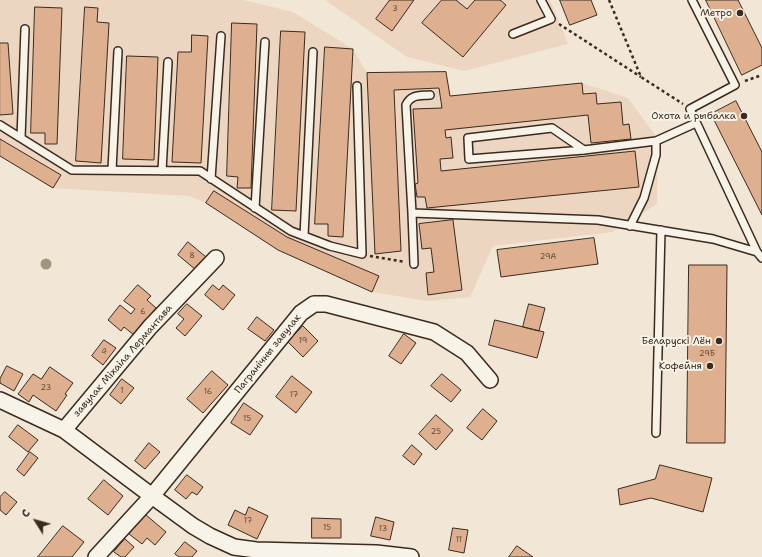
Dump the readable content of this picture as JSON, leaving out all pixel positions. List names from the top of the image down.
{
  "streets": {
    "street": ["Пагранічны завулак", "завулак Міхаіла Лермантава"]
  },
  "places": [
    "Метро",
    "Охота и рыбалка",
    "Беларускі Лён",
    "Кофейня"
  ],
  "house_numbers": [
    "3",
    "8",
    "29А",
    "6",
    "19",
    "4",
    "29Б",
    "23",
    "1",
    "16",
    "17",
    "15",
    "25",
    "17",
    "15",
    "13",
    "11"
  ],
  "north": "top left"
}
